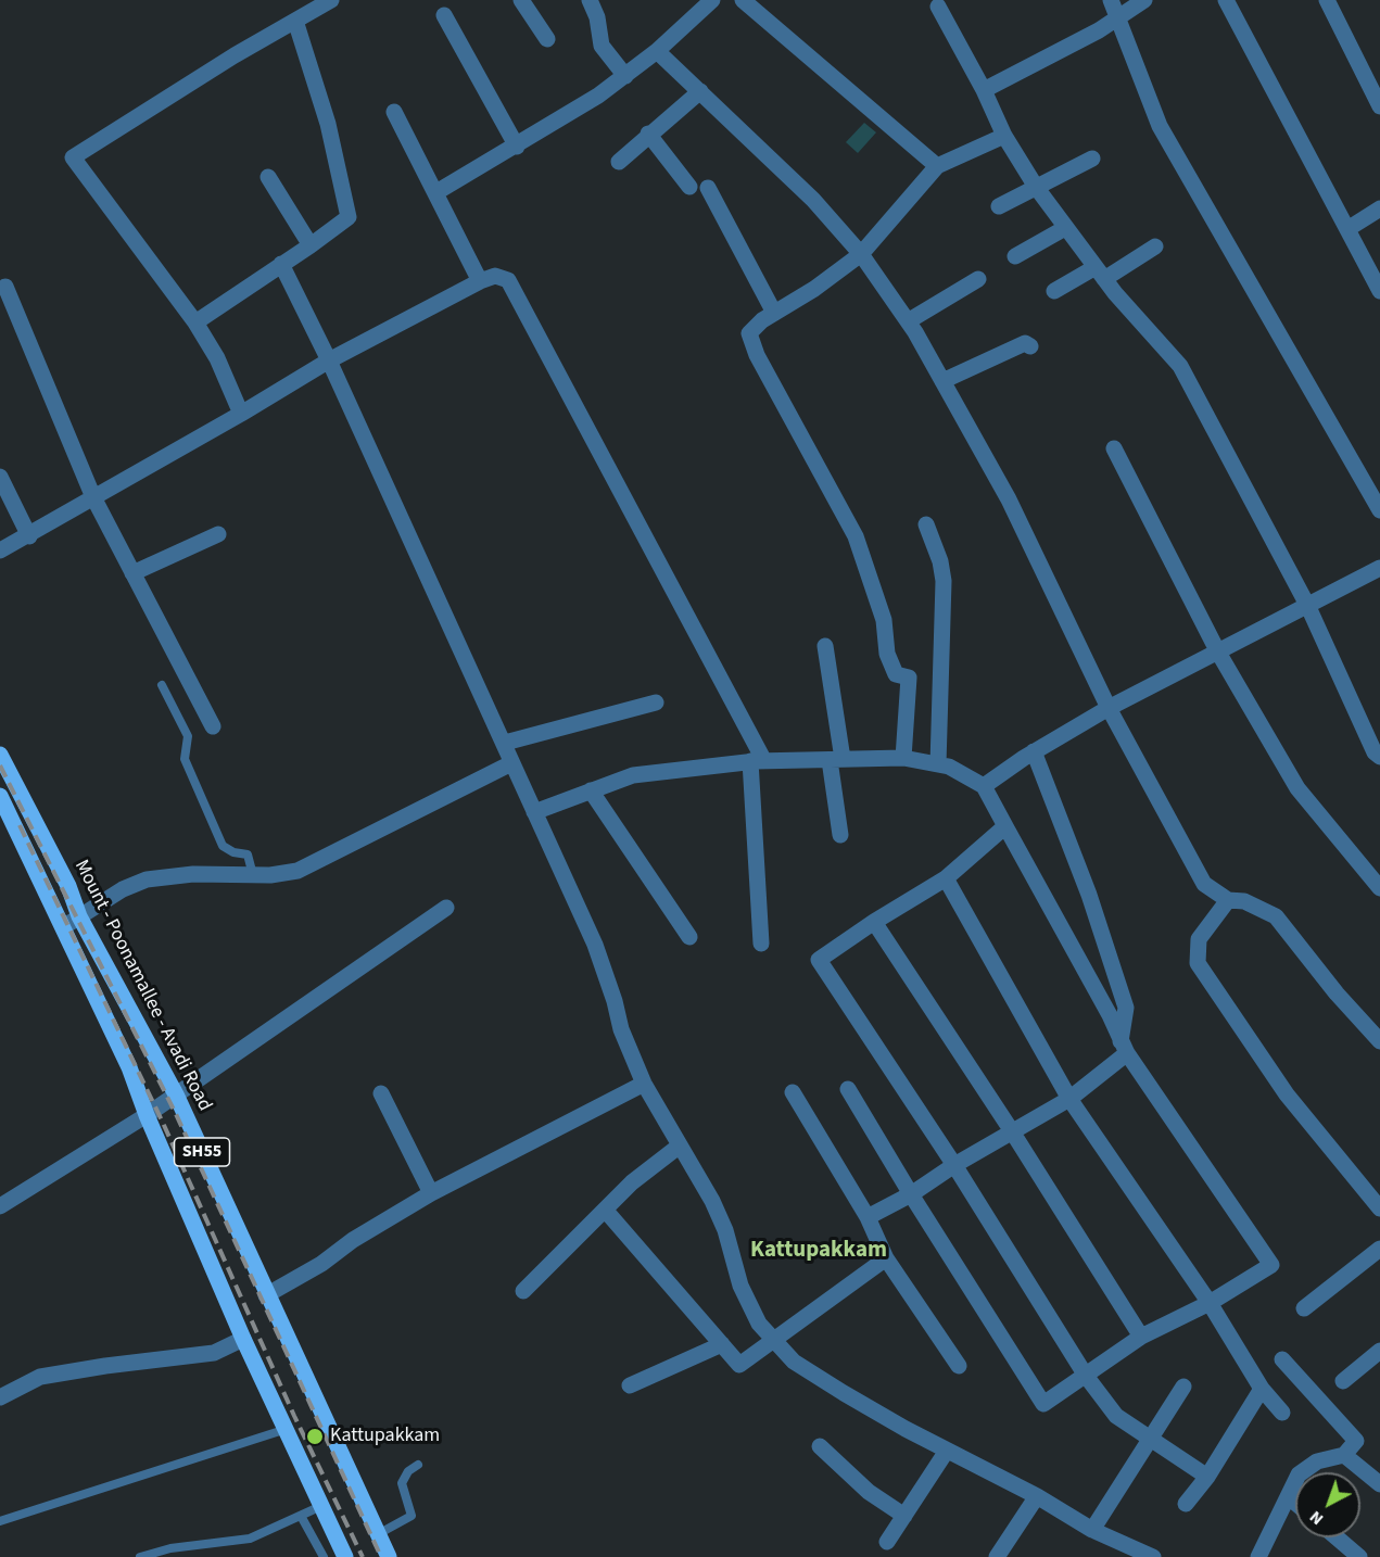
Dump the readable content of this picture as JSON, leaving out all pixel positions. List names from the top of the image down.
{
  "streets": {
    "main road": ["Mount - Poonamallee - Avadi Road", "SH55"]
  },
  "districts": ["Kattupakkam"],
  "places": ["Kattupakkam"],
  "north": "bottom left"
}
